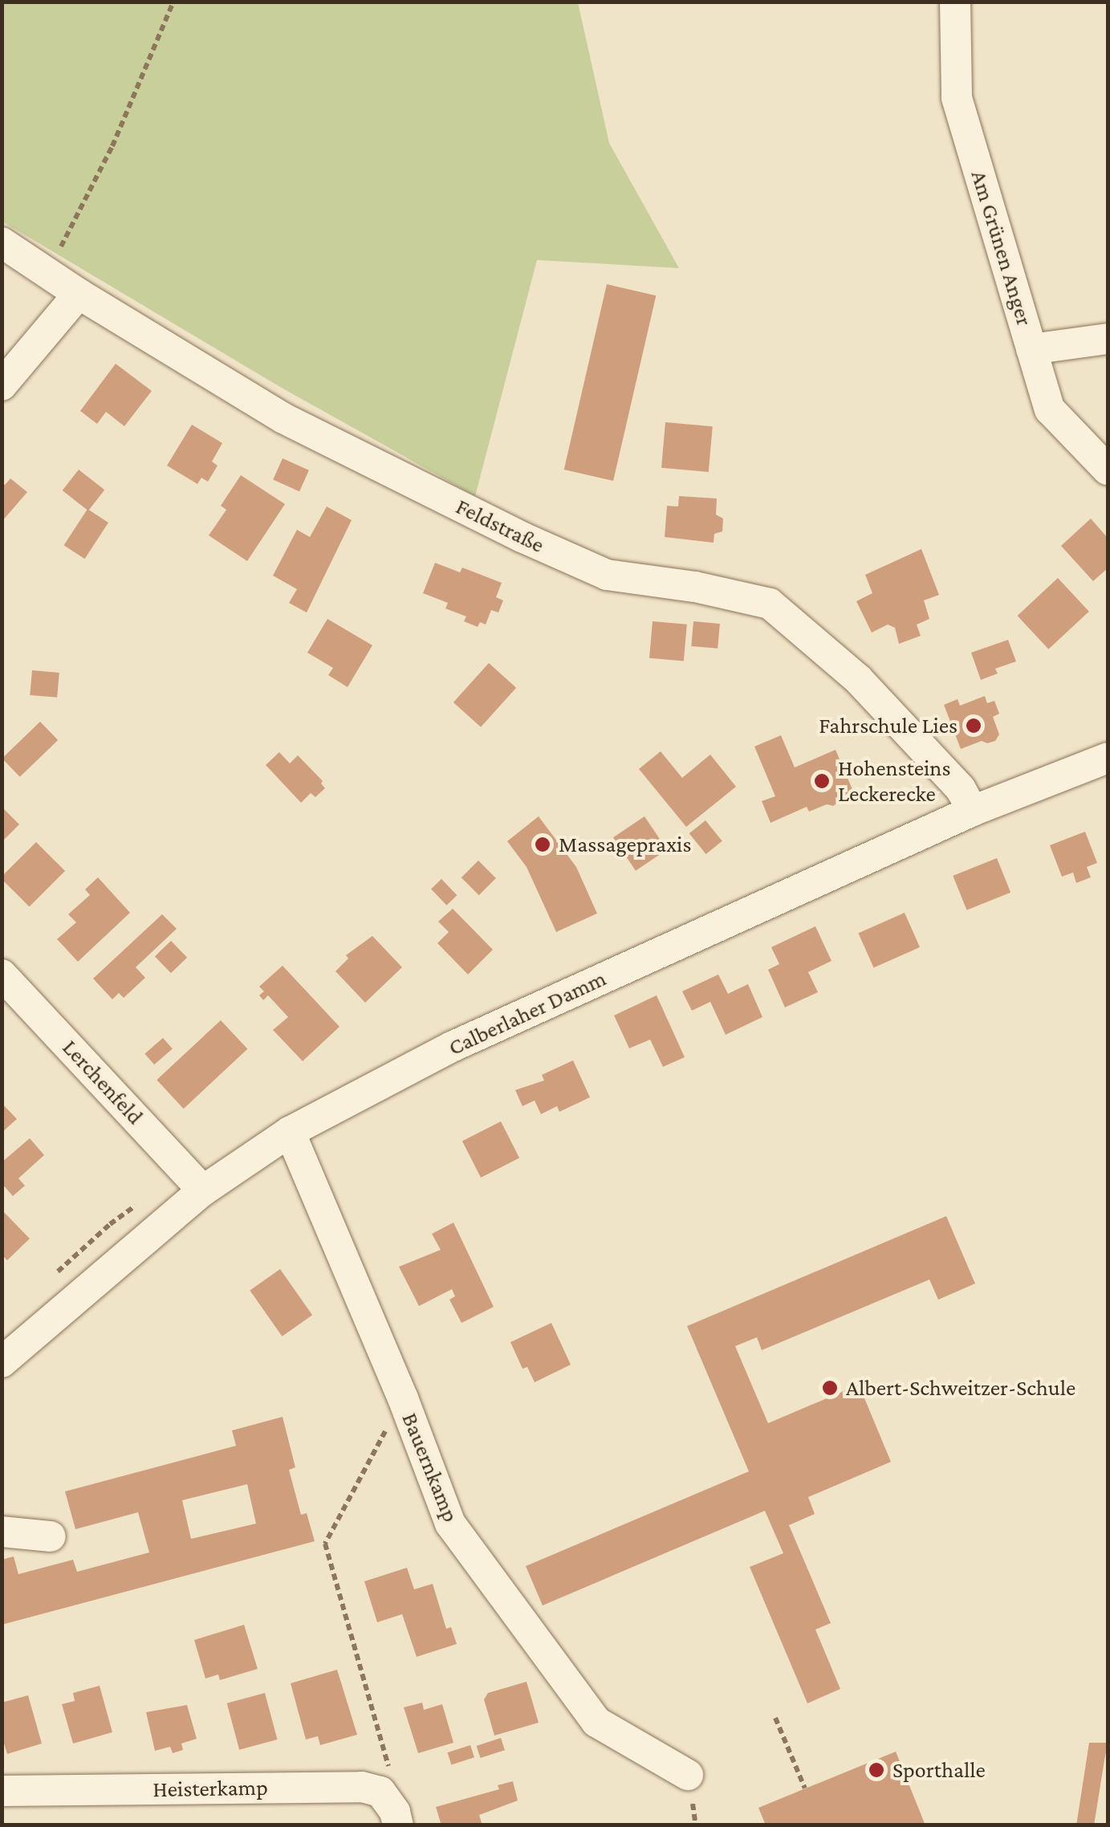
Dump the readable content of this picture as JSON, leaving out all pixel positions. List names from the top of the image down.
{
  "streets": {
    "street": [
      "Am Grünen Anger",
      "Feldstraße",
      "Calberlaher Damm",
      "Lerchenfeld",
      "Bauernkamp",
      "Heisterkamp"
    ]
  },
  "crossings": [
    ["Feldstraße", "Calberlaher Damm"],
    ["Calberlaher Damm", "Lerchenfeld"],
    ["Calberlaher Damm", "Bauernkamp"]
  ],
  "places": [
    "Fahrschule Lies",
    "Hohensteins Leckerecke",
    "Massagepraxis",
    "Albert-Schweitzer-Schule",
    "Sporthalle"
  ]
}
